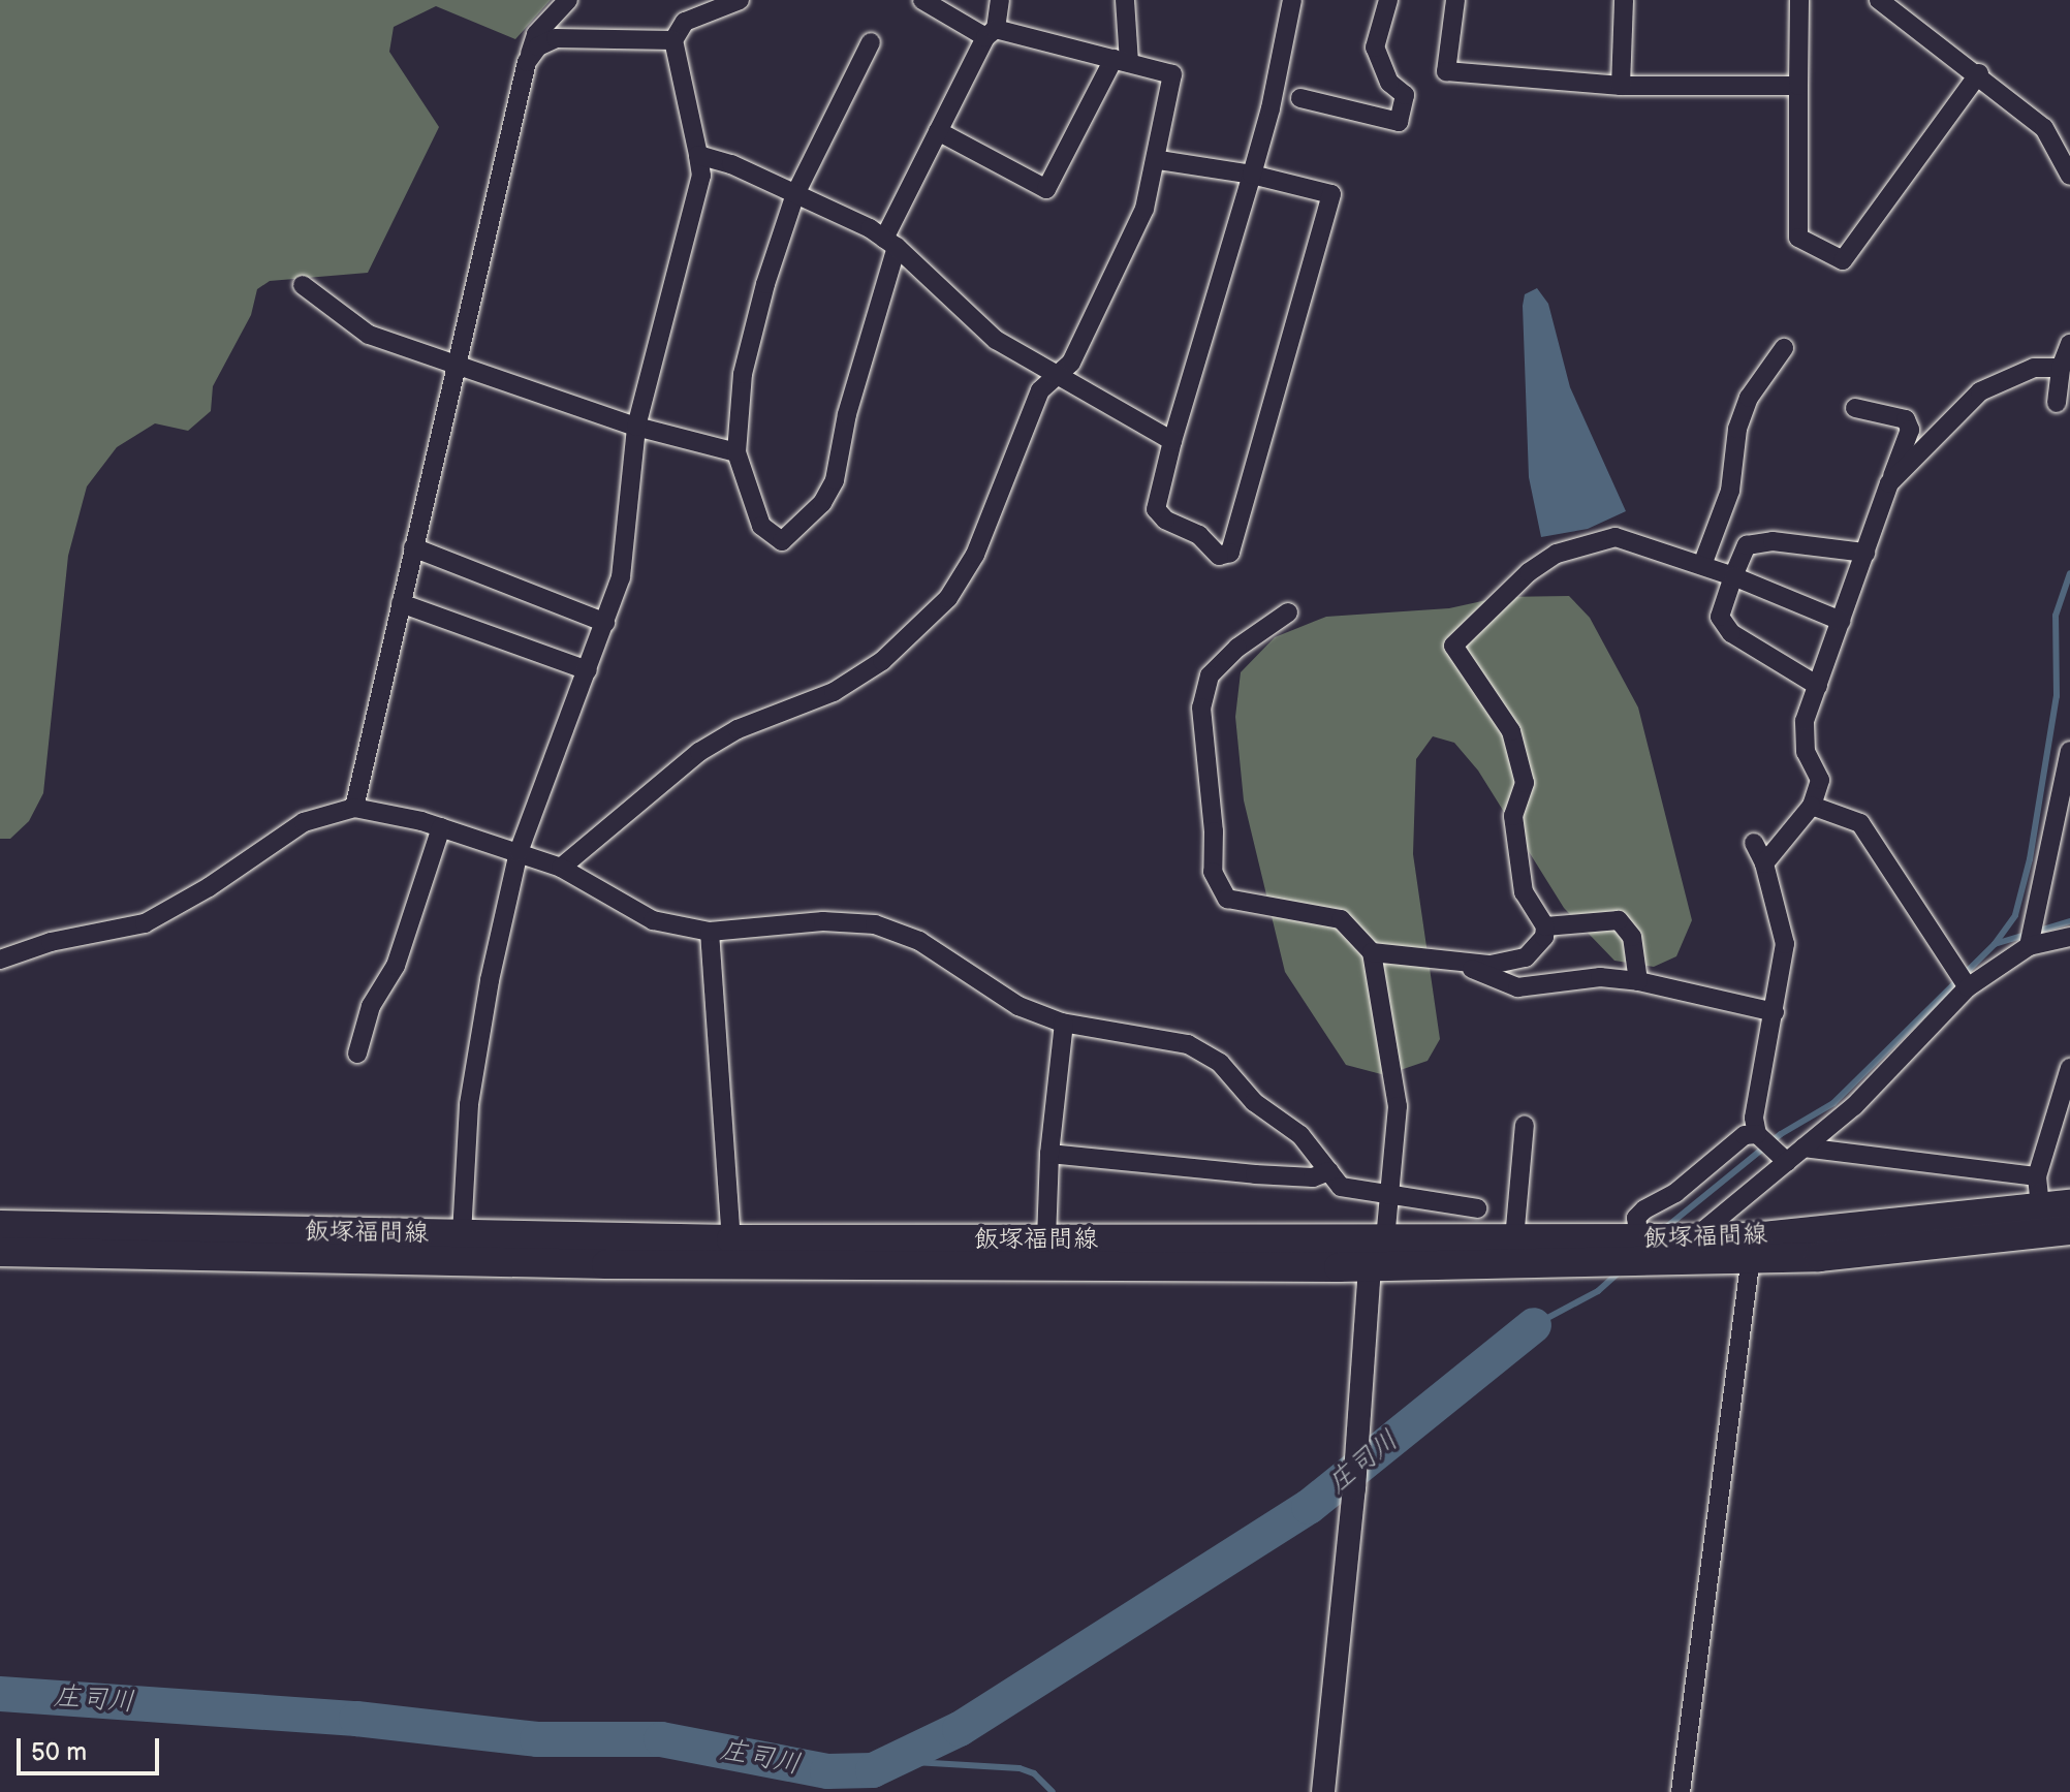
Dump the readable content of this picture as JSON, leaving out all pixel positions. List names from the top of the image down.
{
  "streets": {
    "main road": ["飯塚福間線"]
  },
  "water": ["庄司川"],
  "scale_bar": "50 m"
}
